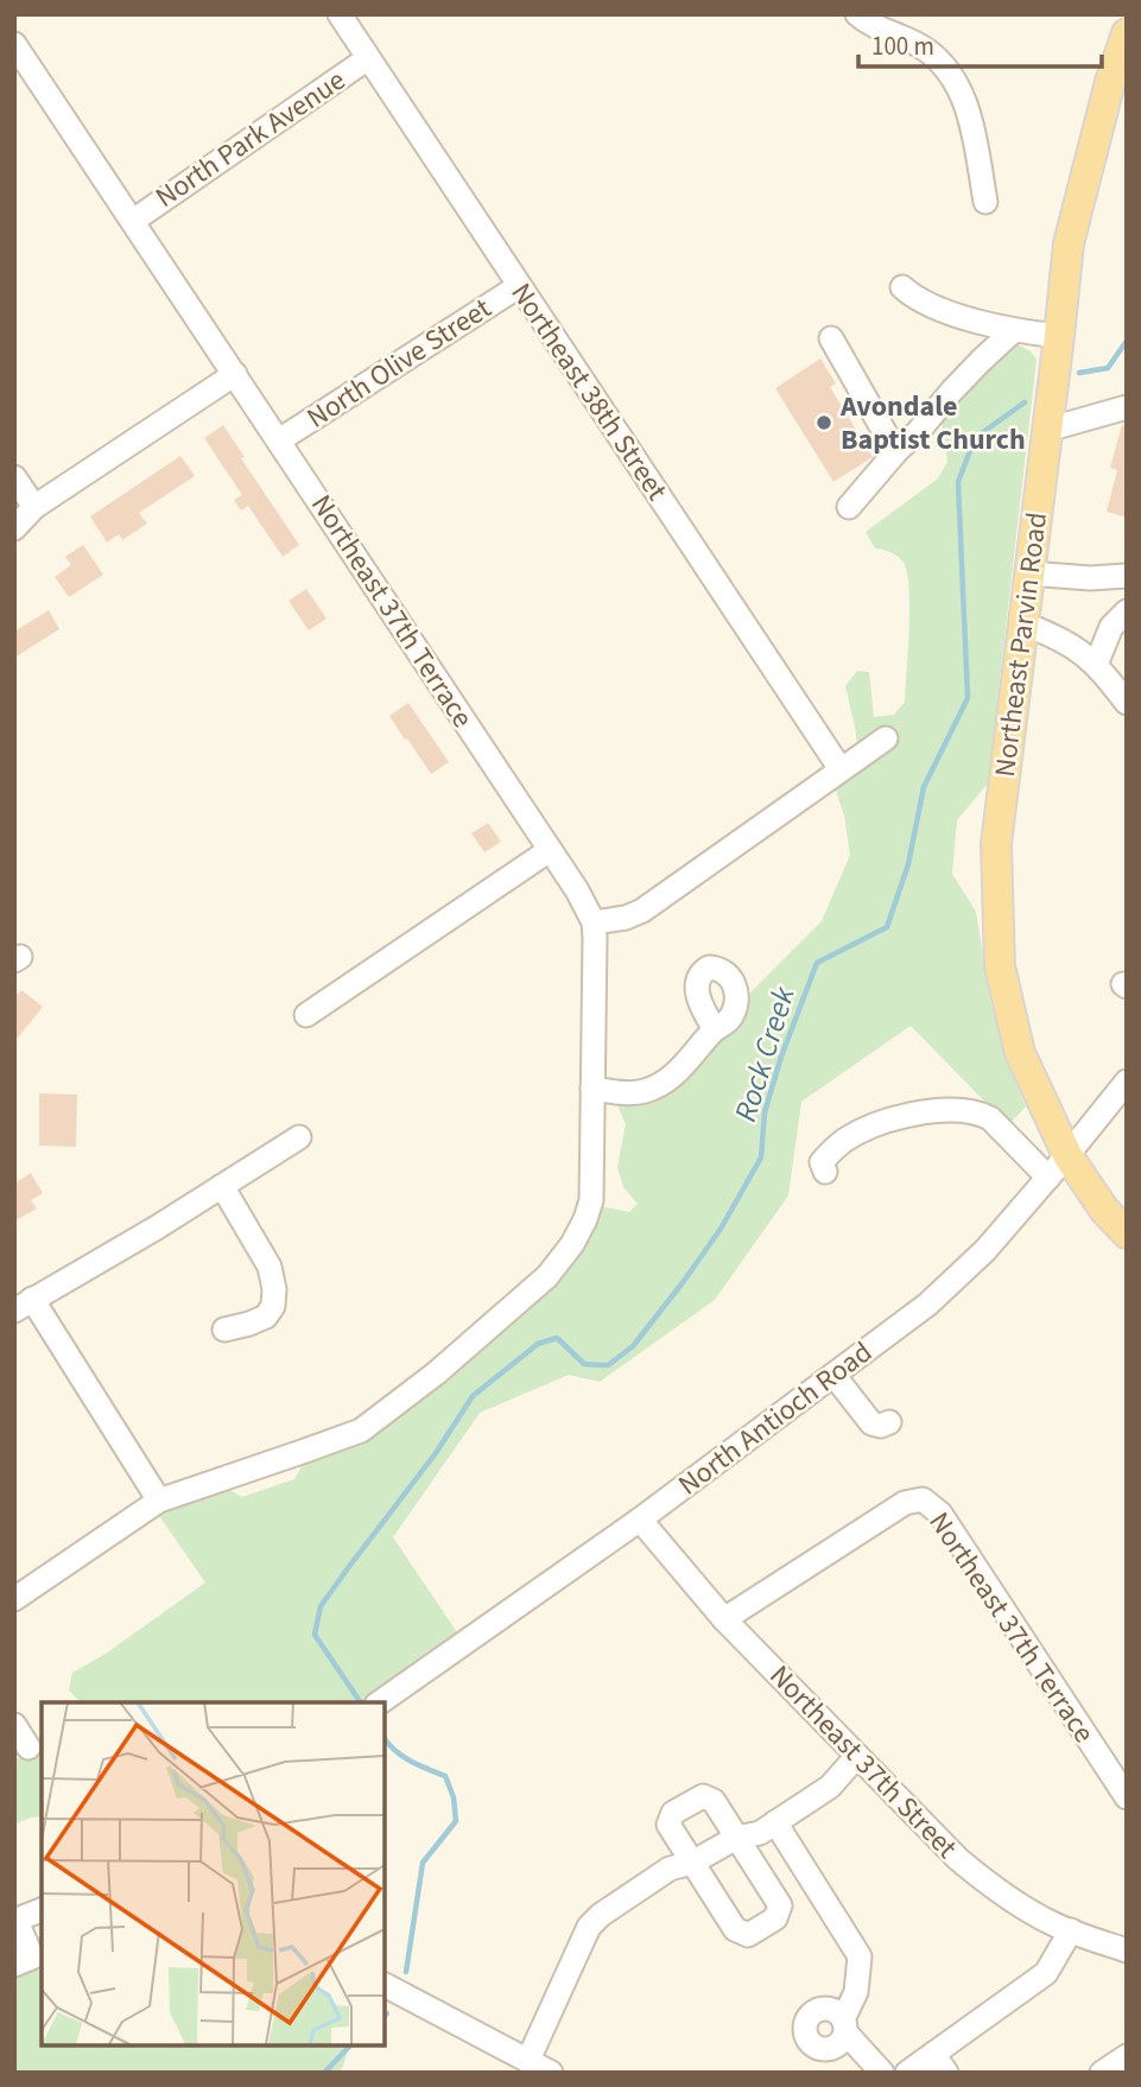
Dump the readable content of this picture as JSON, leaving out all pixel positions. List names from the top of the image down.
{
  "streets": {
    "main road": ["Northeast Parvin Road"],
    "street": [
      "North Park Avenue",
      "North Olive Street",
      "Northeast 38th Street",
      "Northeast 37th Terrace",
      "North Antioch Road",
      "Northeast 37th Street"
    ]
  },
  "crossings": [
    ["North Park Avenue", "Northeast 38th Street"],
    ["North Park Avenue", "Northeast 37th Terrace"],
    ["North Olive Street", "Northeast 38th Street"],
    ["North Olive Street", "Northeast 37th Terrace"],
    ["Northeast 37th Terrace", "Northeast 37th Street"],
    ["Northeast Parvin Road", "North Antioch Road"],
    ["North Antioch Road", "Northeast 37th Street"]
  ],
  "water": ["Rock Creek"],
  "places": ["Avondale Baptist Church"],
  "scale_bar": "100 m"
}
